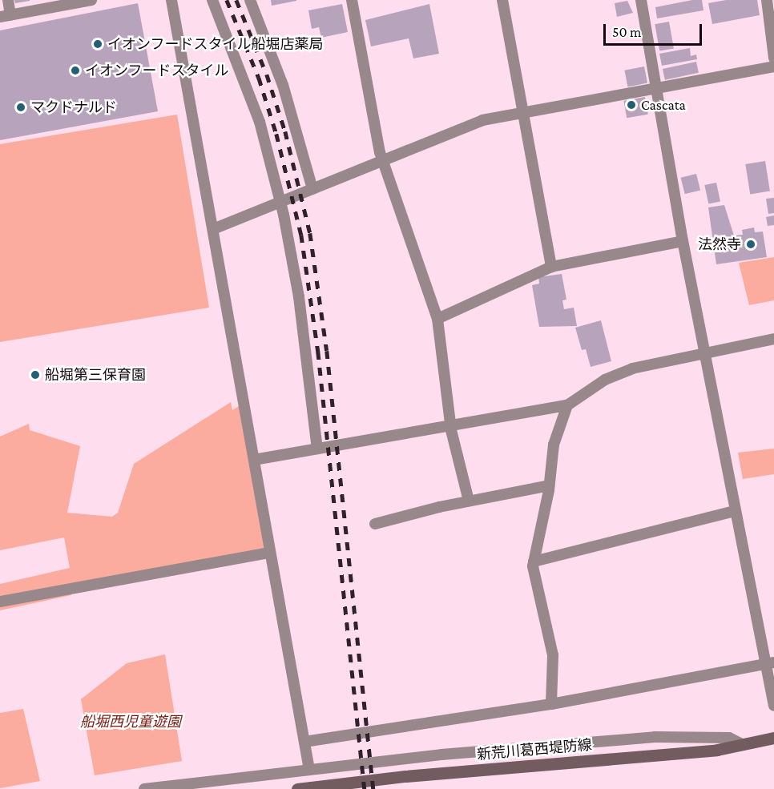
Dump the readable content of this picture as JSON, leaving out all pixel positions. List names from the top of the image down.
{
  "streets": {
    "main road": ["新荒川葛西堤防線"]
  },
  "parks": ["船堀西児童遊園"],
  "places": [
    "イオンフードスタイル船堀店薬局",
    "イオンフードスタイル",
    "Cascata",
    "マクドナルド",
    "法然寺",
    "船堀第三保育園"
  ],
  "scale_bar": "50 m"
}
